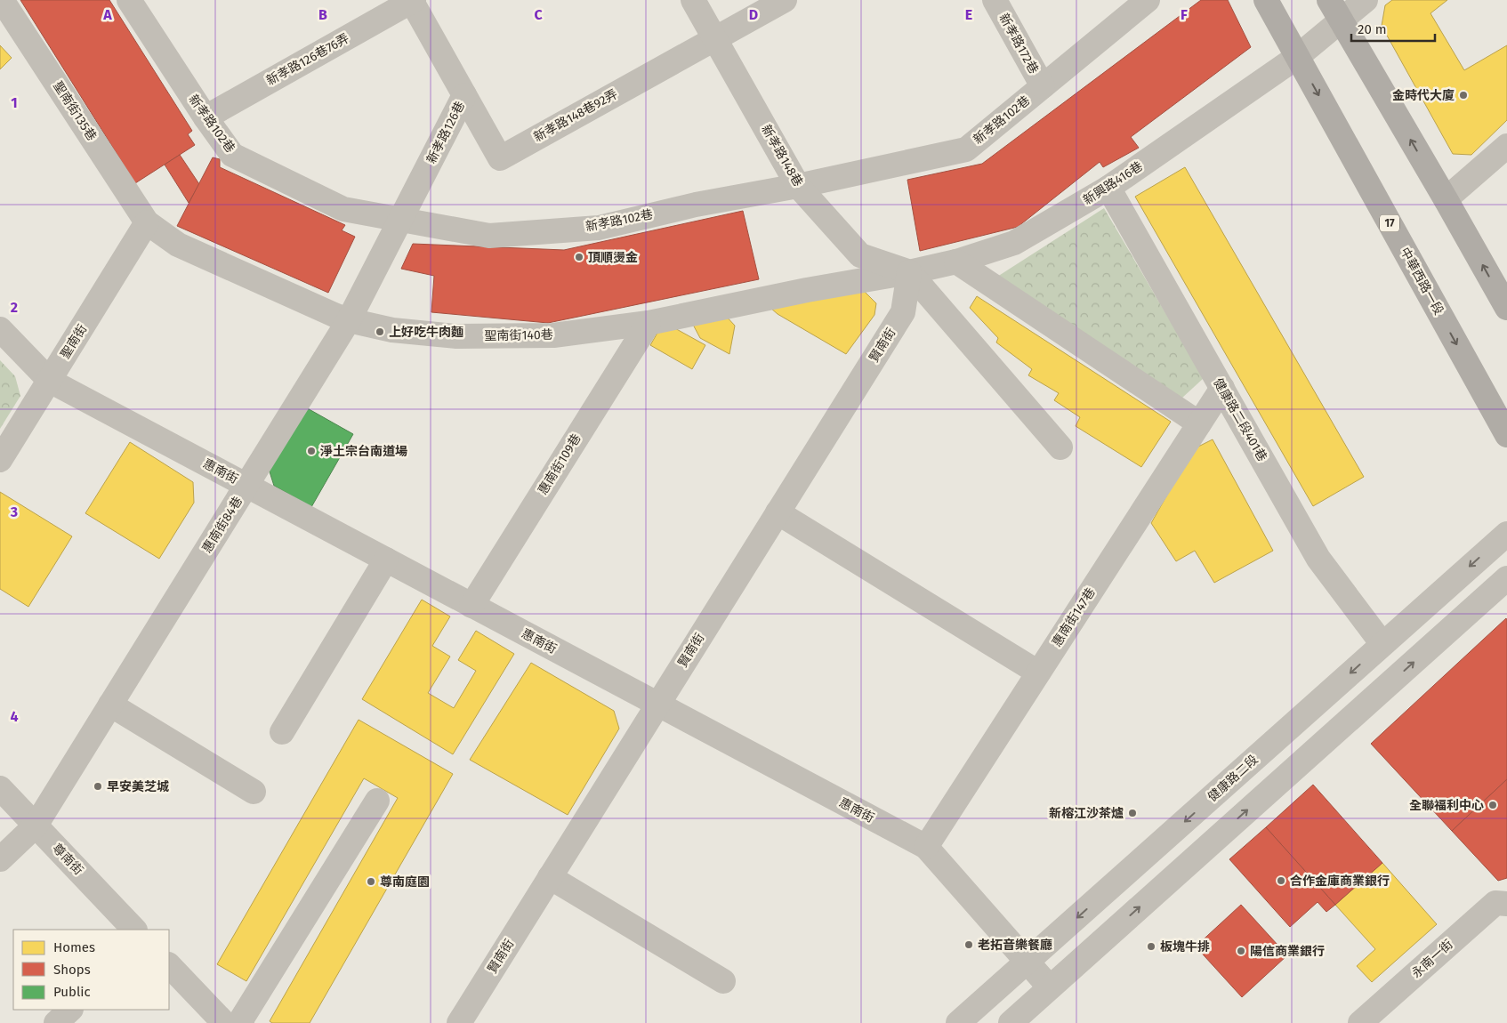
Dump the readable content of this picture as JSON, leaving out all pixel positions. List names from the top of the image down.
{
  "streets": {
    "main road": ["17", "中華西路一段"],
    "street": [
      "新孝路172巷",
      "新孝路126巷76弄",
      "聖南街135巷",
      "新孝路148巷92弄",
      "新孝路102巷",
      "新孝路126巷",
      "新孝路148巷",
      "新興路416巷",
      "聖南街140巷",
      "聖南街",
      "賢南街",
      "健康路二段401巷",
      "惠南街109巷",
      "惠南街",
      "惠南街84巷",
      "惠南街147巷",
      "健康路二段",
      "尊南街",
      "永南一街"
    ]
  },
  "crossings": [
    ["新孝路172巷", "新孝路102巷"],
    ["新孝路126巷76弄", "新孝路102巷"],
    ["新孝路126巷76弄", "新孝路126巷"],
    ["聖南街135巷", "聖南街140巷"],
    ["聖南街135巷", "聖南街"],
    ["新孝路148巷92弄", "新孝路126巷"],
    ["新孝路148巷92弄", "新孝路148巷"],
    ["新孝路102巷", "新孝路126巷"],
    ["新孝路102巷", "新孝路148巷"],
    ["新孝路102巷", "惠南街84巷"],
    ["新孝路126巷", "惠南街84巷"],
    ["新孝路148巷", "新興路416巷"],
    ["新孝路148巷", "聖南街140巷"],
    ["新孝路148巷", "賢南街"],
    ["新興路416巷", "中華西路一段"],
    ["新興路416巷", "聖南街140巷"],
    ["新興路416巷", "賢南街"],
    ["新興路416巷", "健康路二段401巷"],
    ["聖南街140巷", "聖南街"],
    ["聖南街140巷", "賢南街"],
    ["聖南街140巷", "惠南街109巷"],
    ["聖南街140巷", "惠南街84巷"],
    ["聖南街", "惠南街"],
    ["賢南街", "惠南街"],
    ["健康路二段401巷", "惠南街147巷"],
    ["健康路二段401巷", "健康路二段"],
    ["惠南街109巷", "惠南街"],
    ["惠南街", "惠南街84巷"],
    ["惠南街", "惠南街147巷"],
    ["惠南街", "健康路二段"],
    ["惠南街84巷", "尊南街"]
  ],
  "places": [
    "金時代大廈",
    "頂順燙金",
    "上好吃牛肉麵",
    "淨土宗台南道場",
    "早安美芝城",
    "全聯福利中心",
    "新榕江沙茶爐",
    "合作金庫商業銀行",
    "尊南庭園",
    "老拓音樂餐廳",
    "板塊牛排",
    "陽信商業銀行"
  ],
  "legend": ["Homes", "Shops", "Public"],
  "scale_bar": "20 m",
  "grid": {
    "columns": [
      "A",
      "B",
      "C",
      "D",
      "E",
      "F"
    ],
    "rows": [
      "1",
      "2",
      "3",
      "4"
    ]
  }
}
